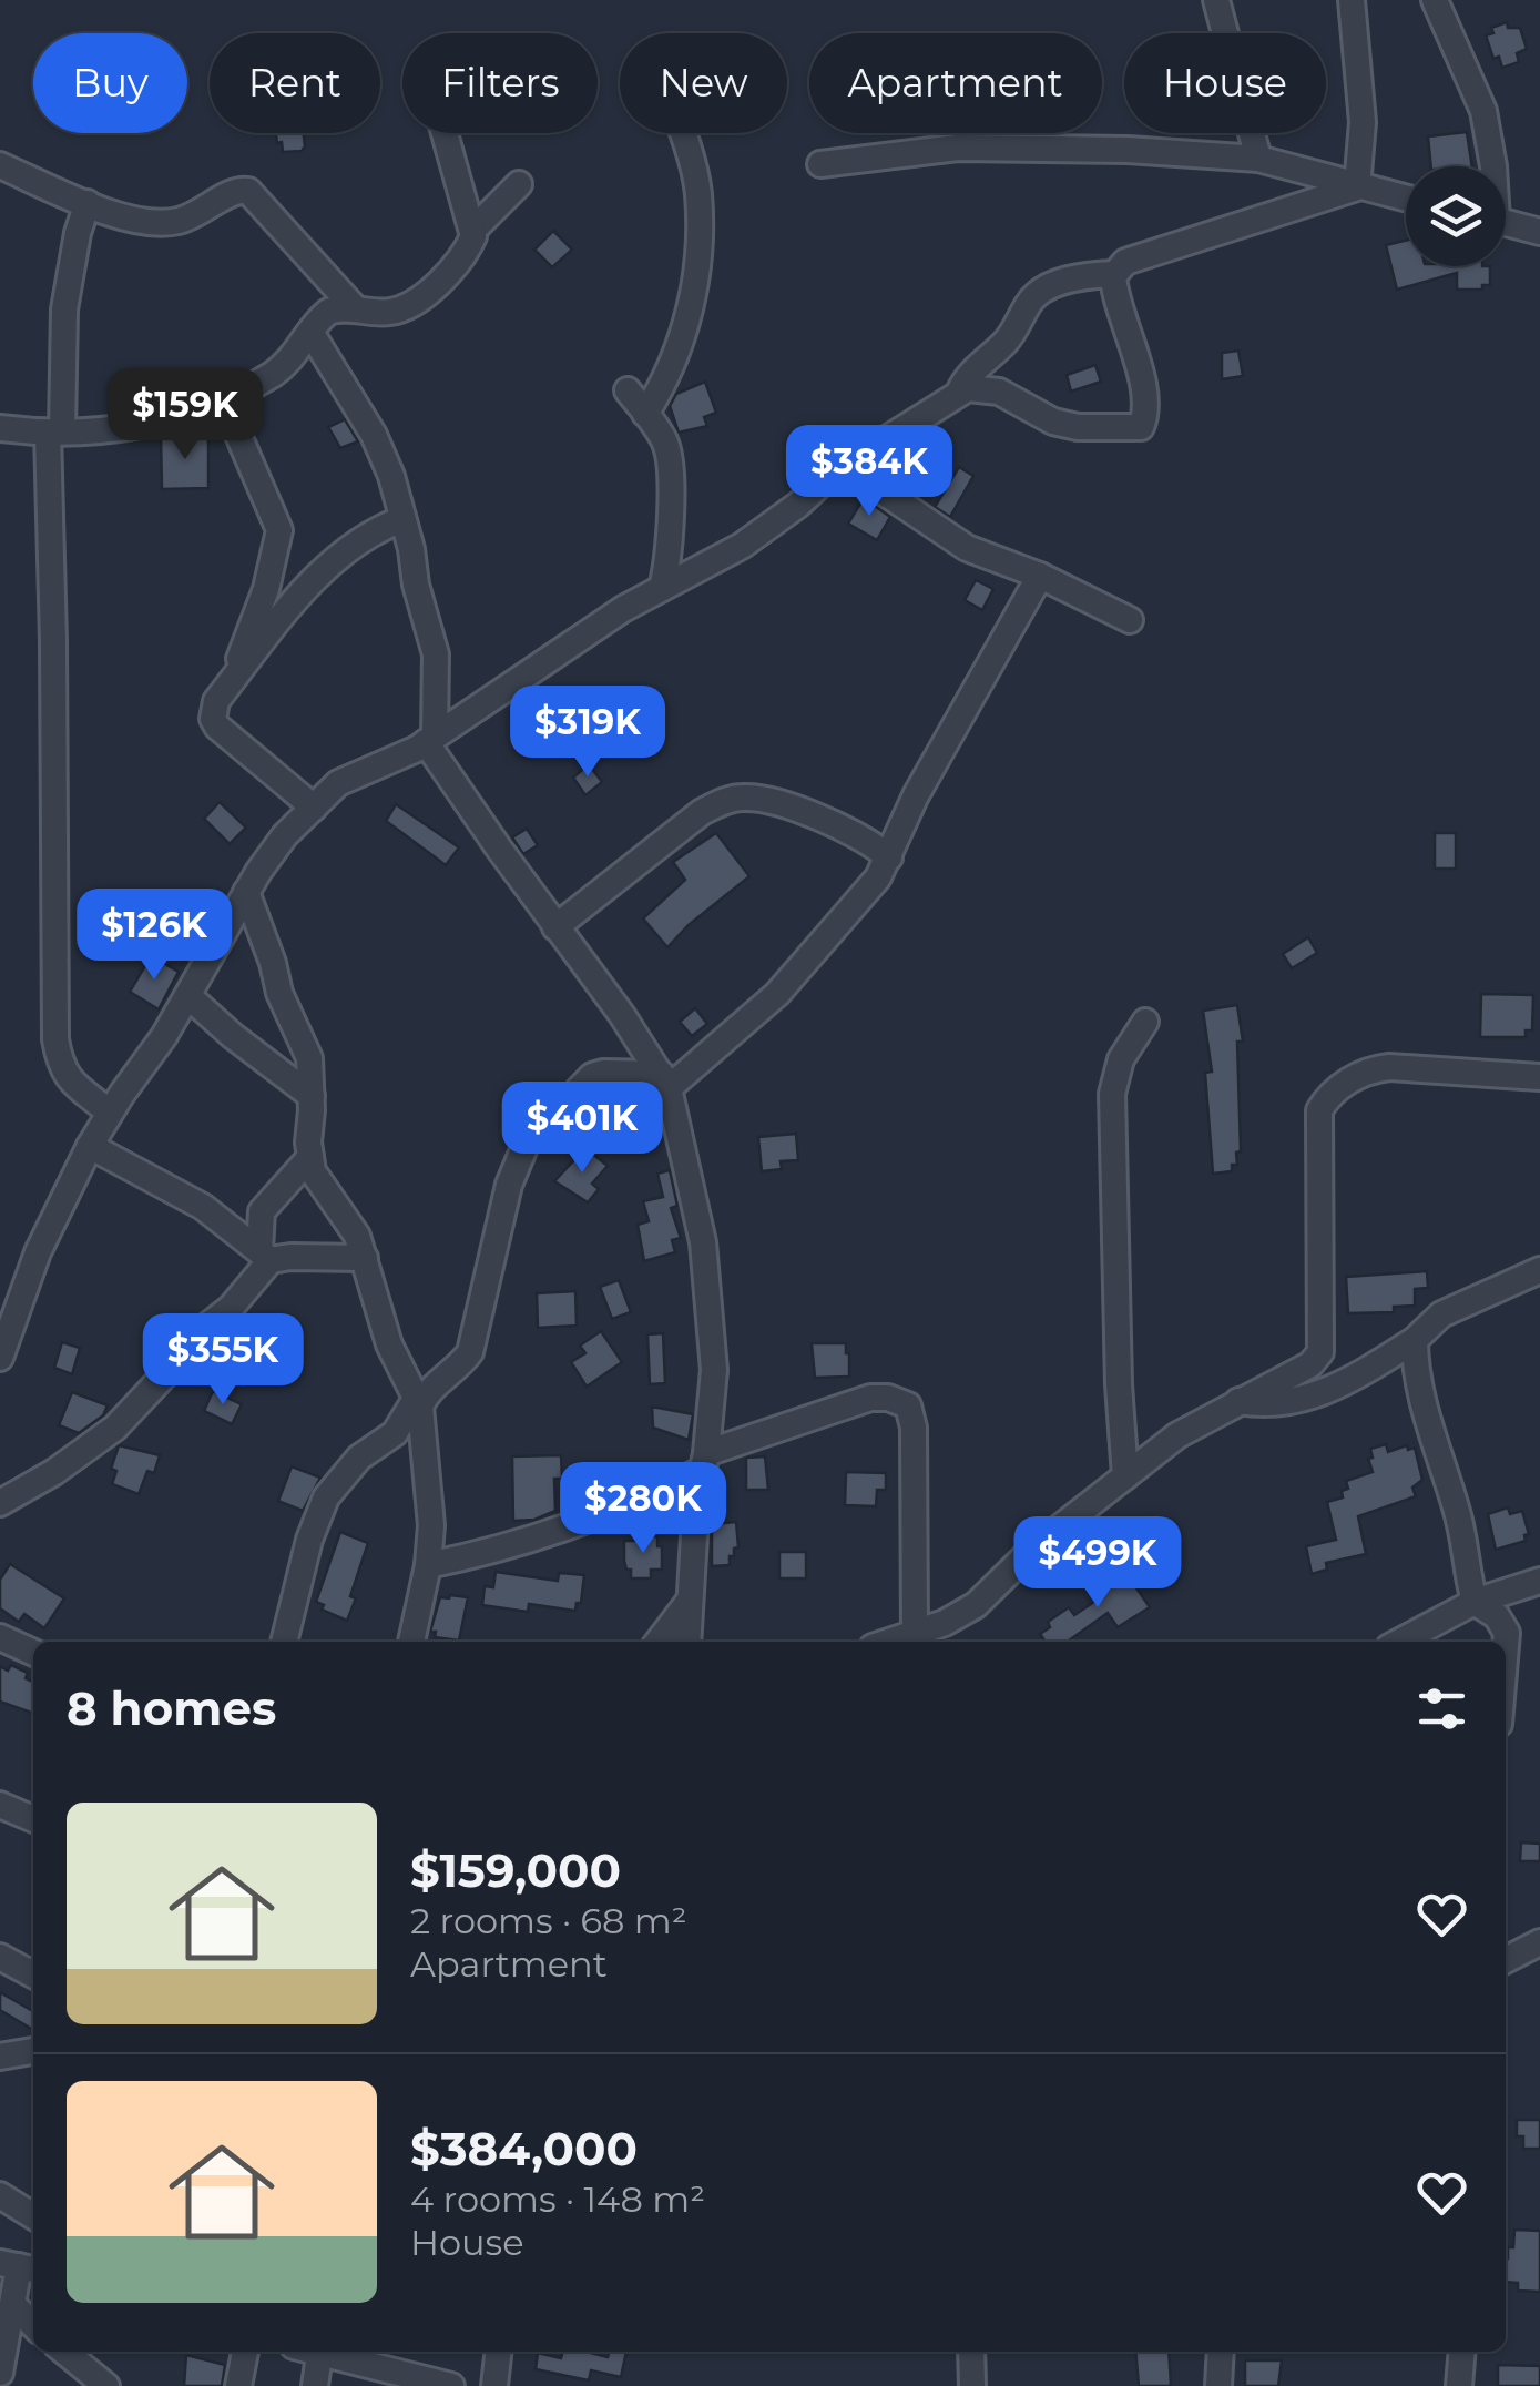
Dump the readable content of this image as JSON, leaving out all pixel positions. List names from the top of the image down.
{
  "page": {
    "chip": [
      "Buy",
      "Rent",
      "Filters",
      "New",
      "Apartment",
      "House"
    ],
    "price": [
      "$159K",
      "$384K",
      "$319K",
      "$126K",
      "$401K",
      "$355K",
      "$280K",
      "$499K"
    ],
    "heading": "8 homes",
    "list": [
      {
        "name": "$159,000",
        "note": "2 rooms · 68 m² · Apartment"
      },
      {
        "name": "$384,000",
        "note": "4 rooms · 148 m² · House"
      }
    ]
  }
}
